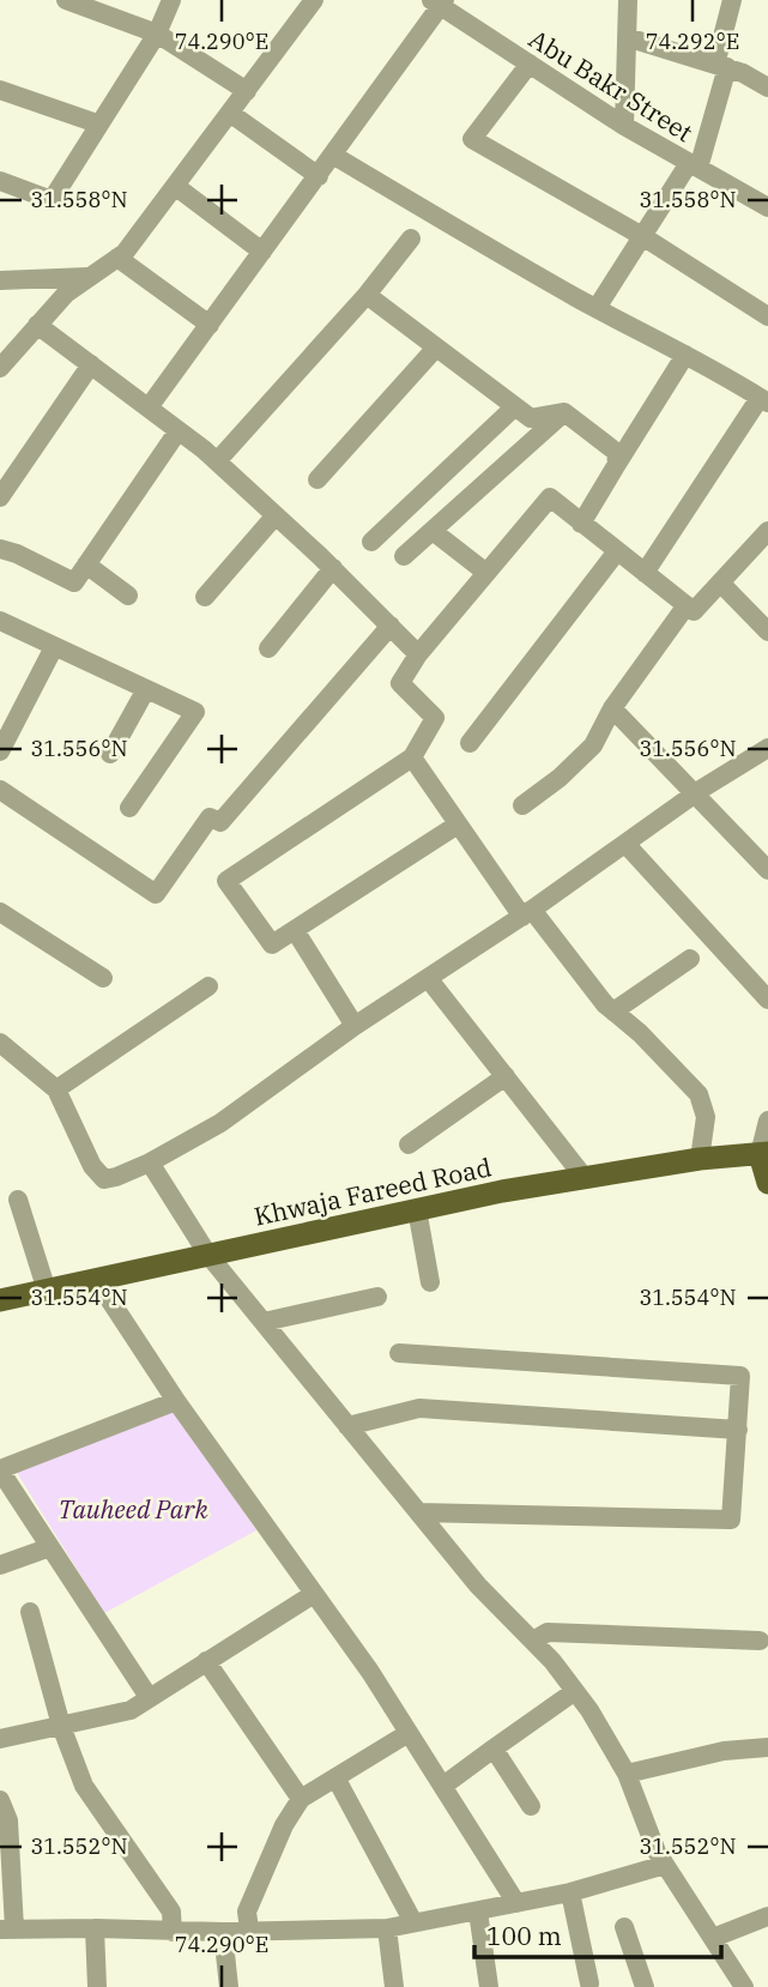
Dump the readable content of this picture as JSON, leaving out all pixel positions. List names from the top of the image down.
{
  "streets": {
    "main road": ["Khwaja Fareed Road"],
    "street": ["Abu Bakr Street"]
  },
  "parks": ["Tauheed Park"],
  "scale_bar": "100 m",
  "coordinates": [
    "74.290°E",
    "74.292°E",
    "31.558°N",
    "31.556°N",
    "31.554°N",
    "31.552°N"
  ]
}
